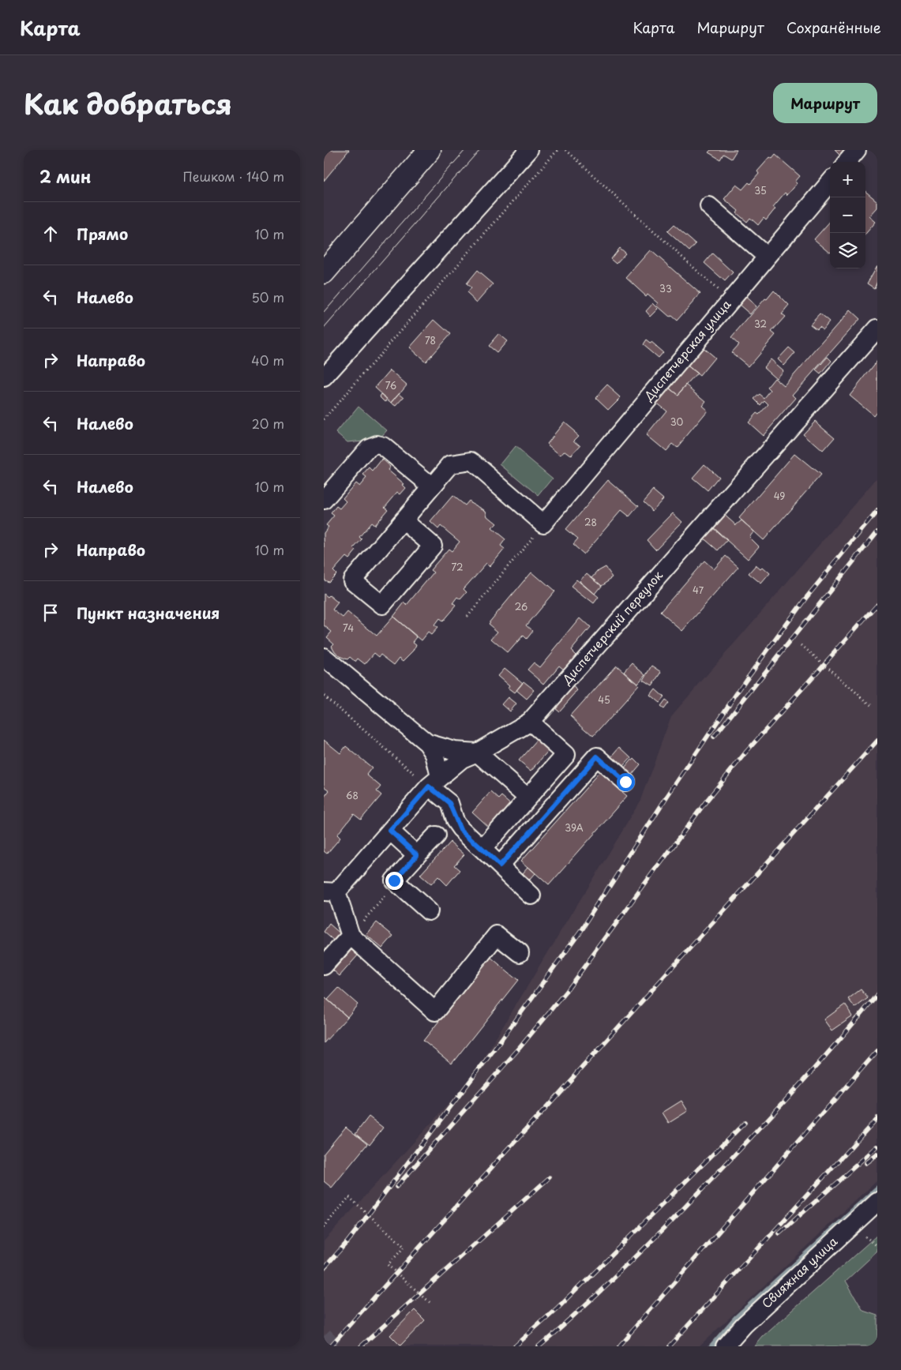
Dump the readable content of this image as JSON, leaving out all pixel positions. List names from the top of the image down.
{
  "streets": {
    "street": ["Диспетчерская улица", "Диспетчерский переулок", "Свияжная улица"]
  },
  "house_numbers": [
    "35",
    "33",
    "32",
    "78",
    "76",
    "30",
    "49",
    "28",
    "72",
    "47",
    "26",
    "74",
    "45",
    "68",
    "39А"
  ],
  "page": {
    "header": "Карта",
    "nav": ["Карта", "Маршрут", "Сохранённые"],
    "title": "Как добраться",
    "buttons": "Маршрут",
    "heading": ["2 мин", "Пешком · 140 m"],
    "map_buttons": ["+", "−"],
    "list": [
      ["Прямо", "10 m"],
      ["Налево", "50 m"],
      ["Направо", "40 m"],
      ["Налево", "20 m"],
      ["Налево", "10 m"],
      ["Направо", "10 m"],
      "Пункт назначения"
    ]
  }
}
